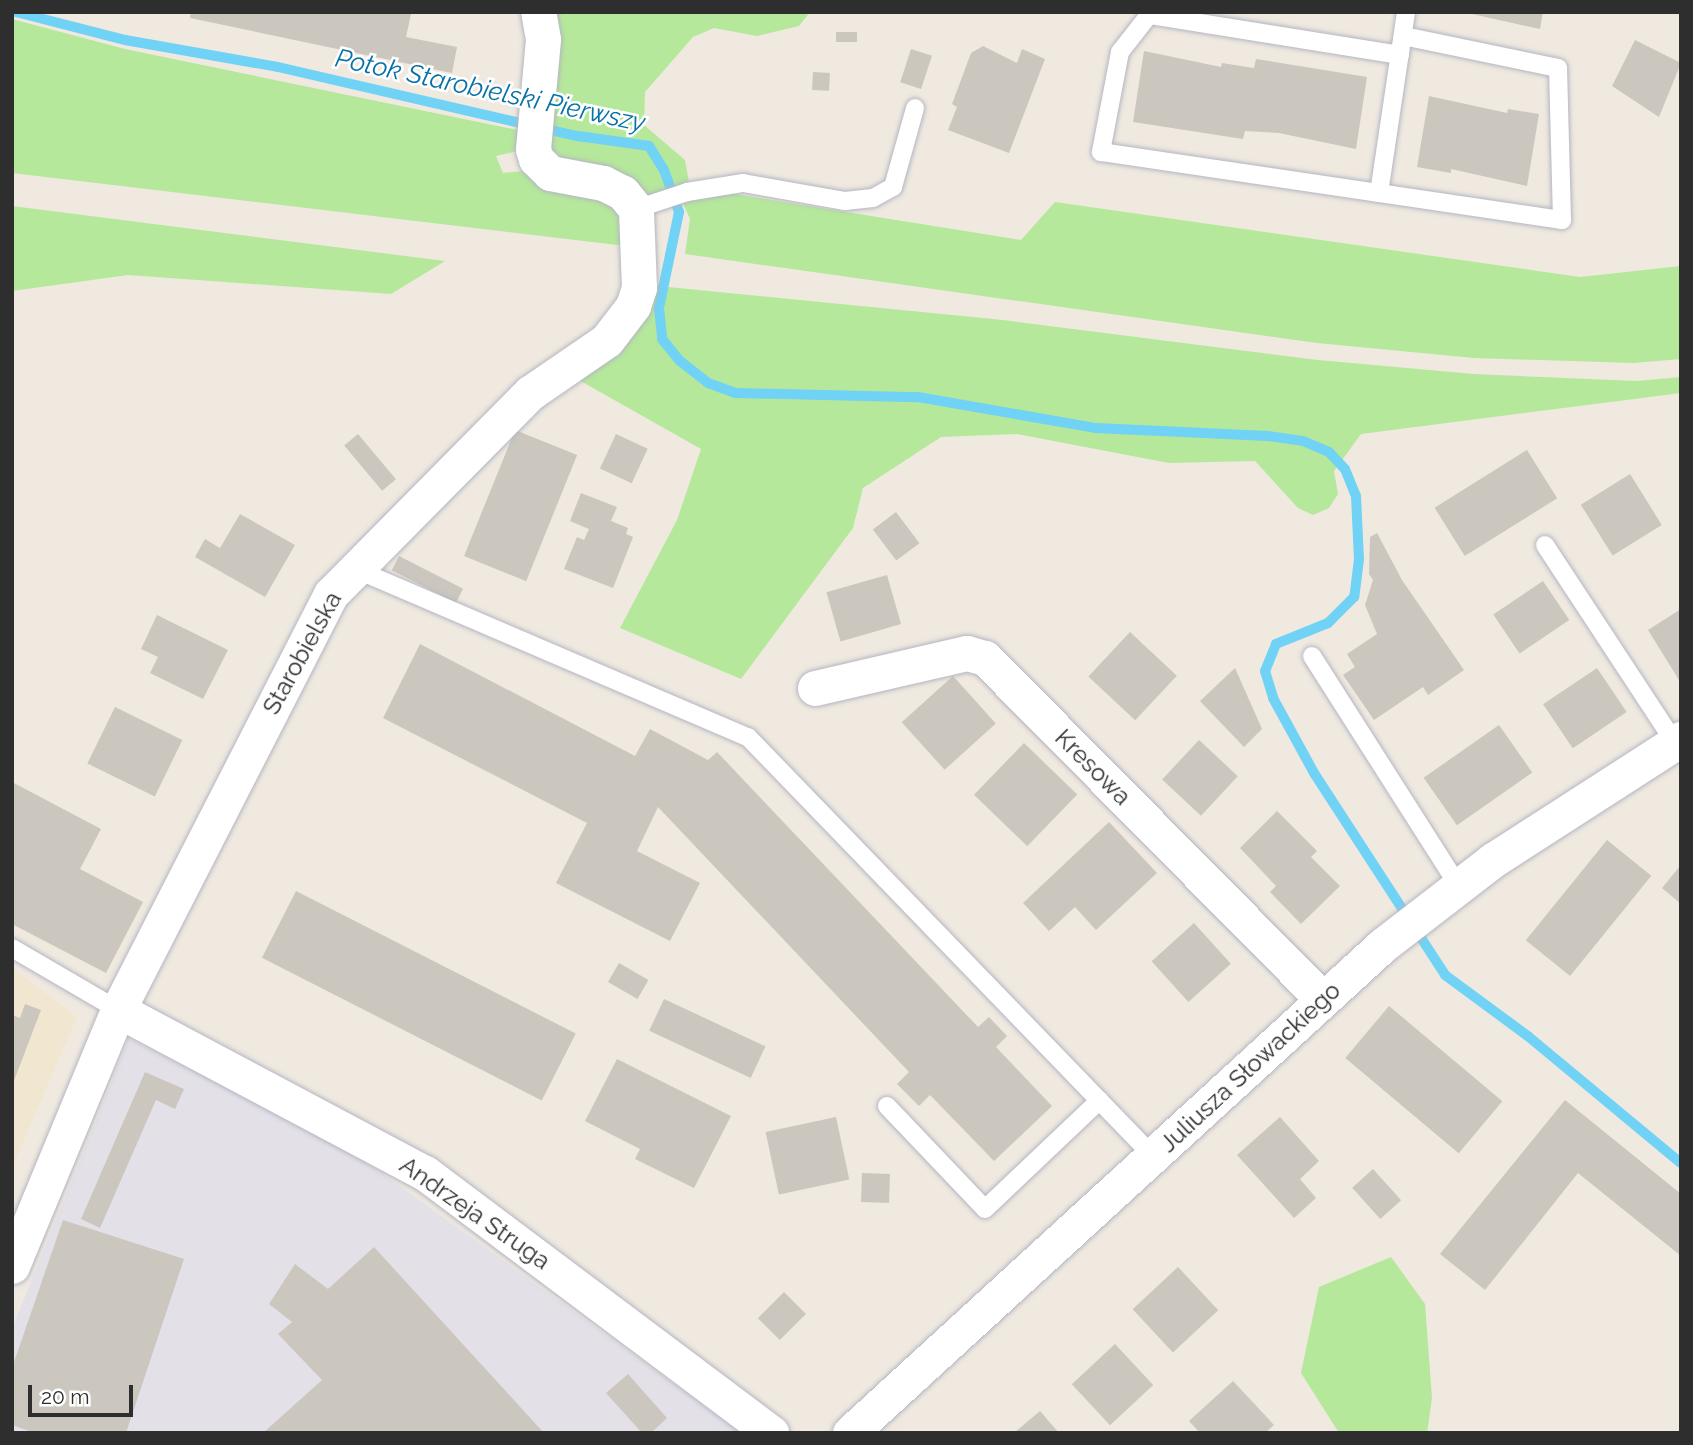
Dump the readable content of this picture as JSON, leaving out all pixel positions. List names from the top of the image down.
{
  "streets": {
    "street": [
      "Starobielska",
      "Kresowa",
      "Juliusza Słowackiego",
      "Andrzeja Struga"
    ]
  },
  "crossings": [
    ["Starobielska", "Andrzeja Struga"],
    ["Kresowa", "Juliusza Słowackiego"]
  ],
  "water": ["Potok Starobielski Pierwszy"],
  "scale_bar": "20 m"
}
